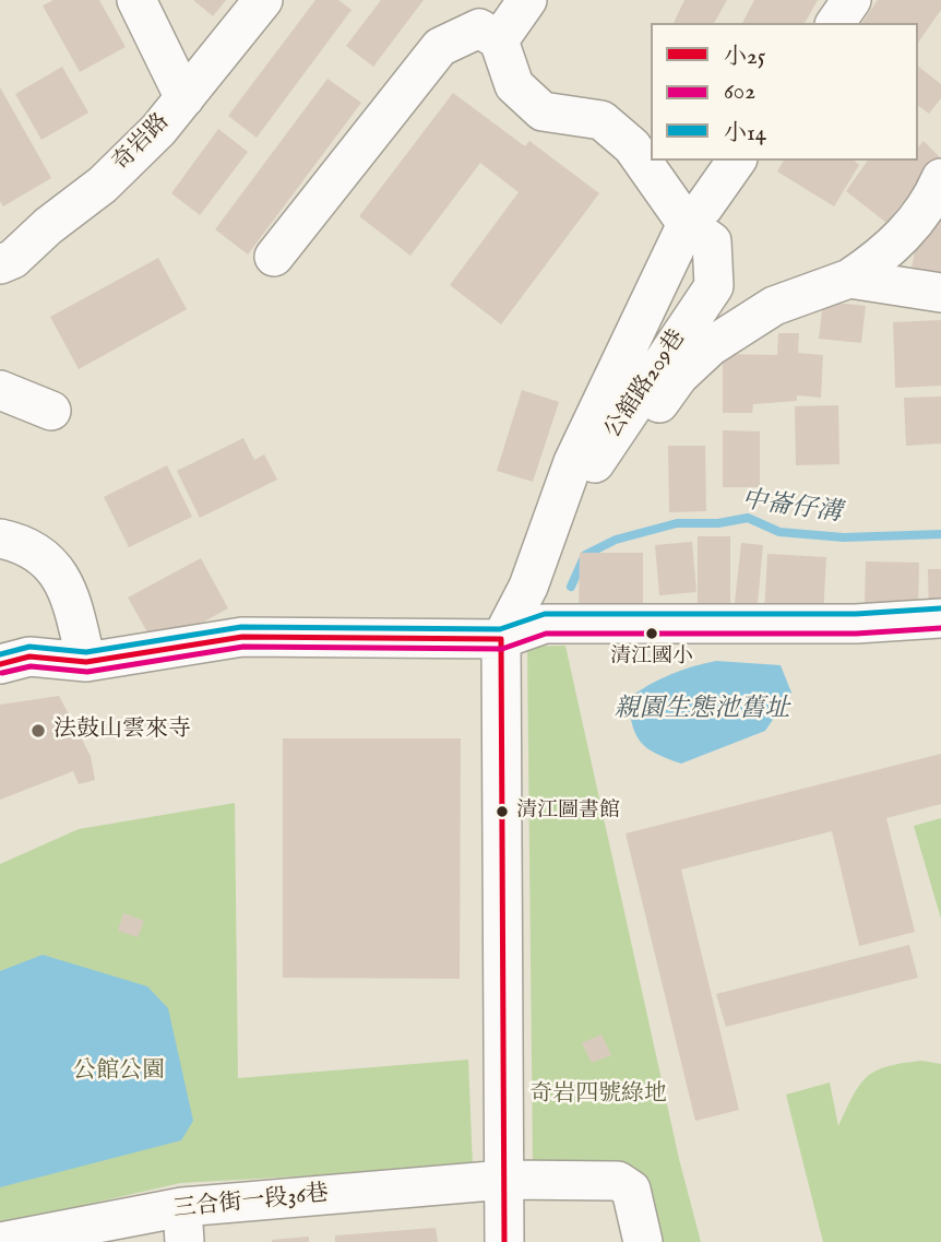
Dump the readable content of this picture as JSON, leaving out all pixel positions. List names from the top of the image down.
{
  "streets": {
    "street": ["奇岩路", "公舘路209巷", "三合街一段36巷"]
  },
  "water": ["中崙仔溝", "親園生態池舊址"],
  "parks": ["公館公園", "奇岩四號綠地"],
  "places": ["清江國小", "法鼓山雲來寺", "清江圖書館"],
  "lines": ["transit line 小14", "transit line 602", "transit line 小25"],
  "legend": ["小25", "602", "小14"]
}
